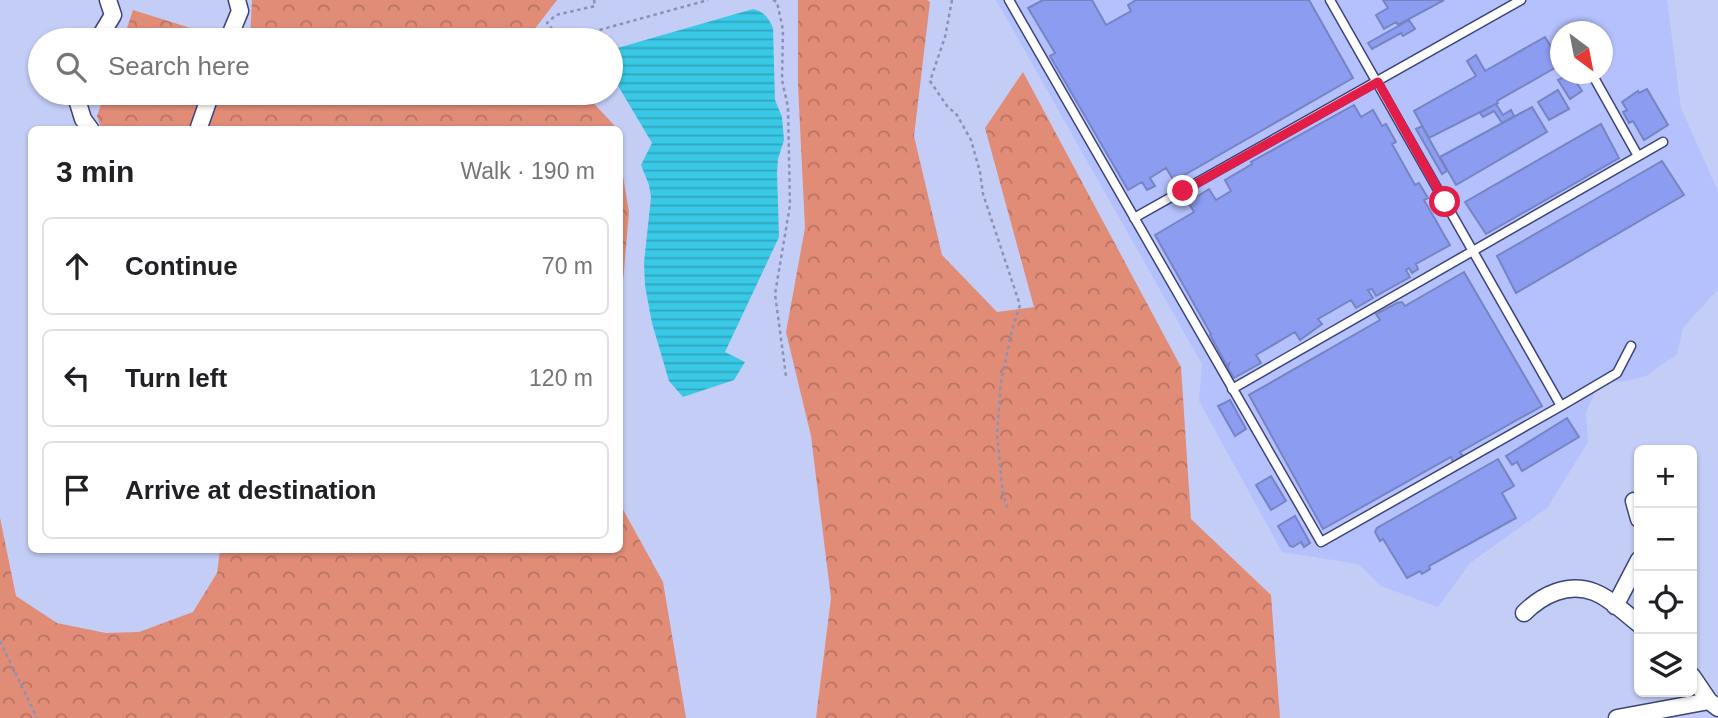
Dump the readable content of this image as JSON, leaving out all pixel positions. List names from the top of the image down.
{
  "north": "bottom right",
  "page": {
    "search": "Search here",
    "heading": ["3 min", "Walk · 190 m"],
    "list": [
      ["Continue", "70 m"],
      ["Turn left", "120 m"],
      "Arrive at destination"
    ],
    "map_buttons": ["+", "−"]
  }
}
